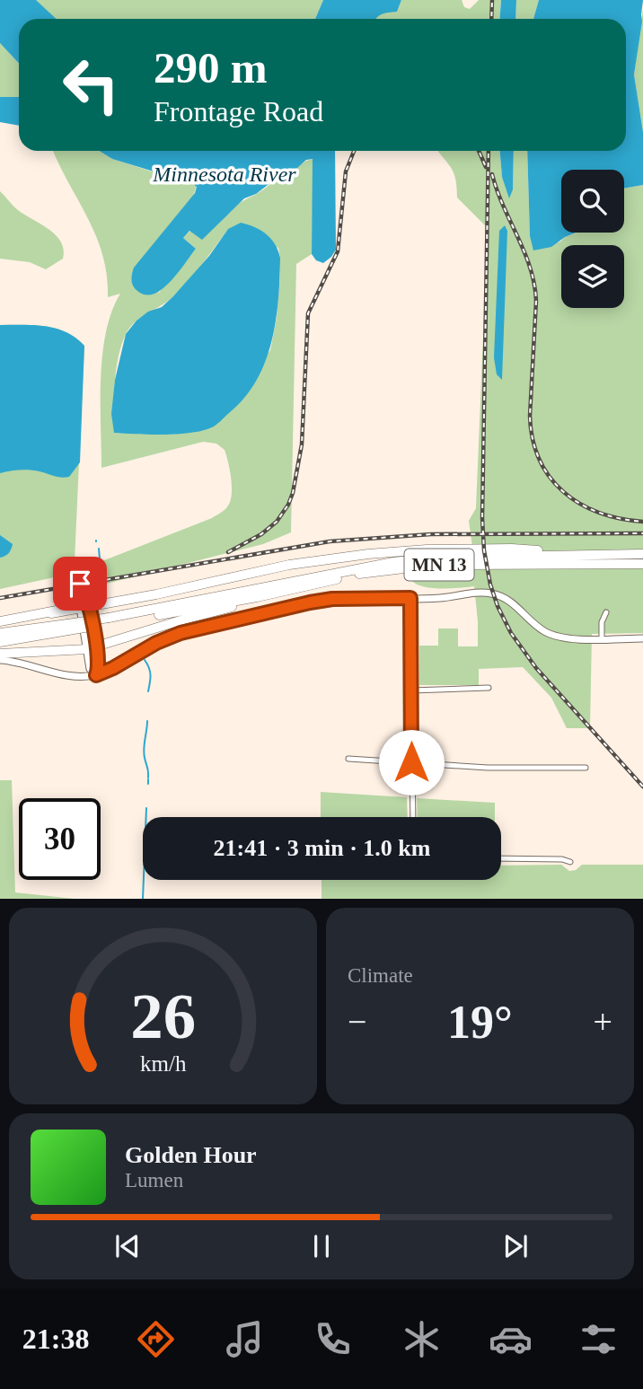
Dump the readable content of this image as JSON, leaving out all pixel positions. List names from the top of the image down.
{
  "streets": {
    "highway": ["MN 13"]
  },
  "water": ["Minnesota River"],
  "page": {
    "turn": ["290 m", "Frontage Road"],
    "limit": "30",
    "trip": "21:41 · 3 min · 1.0 km",
    "tile": "Climate",
    "heat": ["−", "19°", "+"],
    "song": ["Golden Hour", "Lumen"],
    "tabs": "21:38",
    "gauge": ["26", "km/h"]
  }
}
